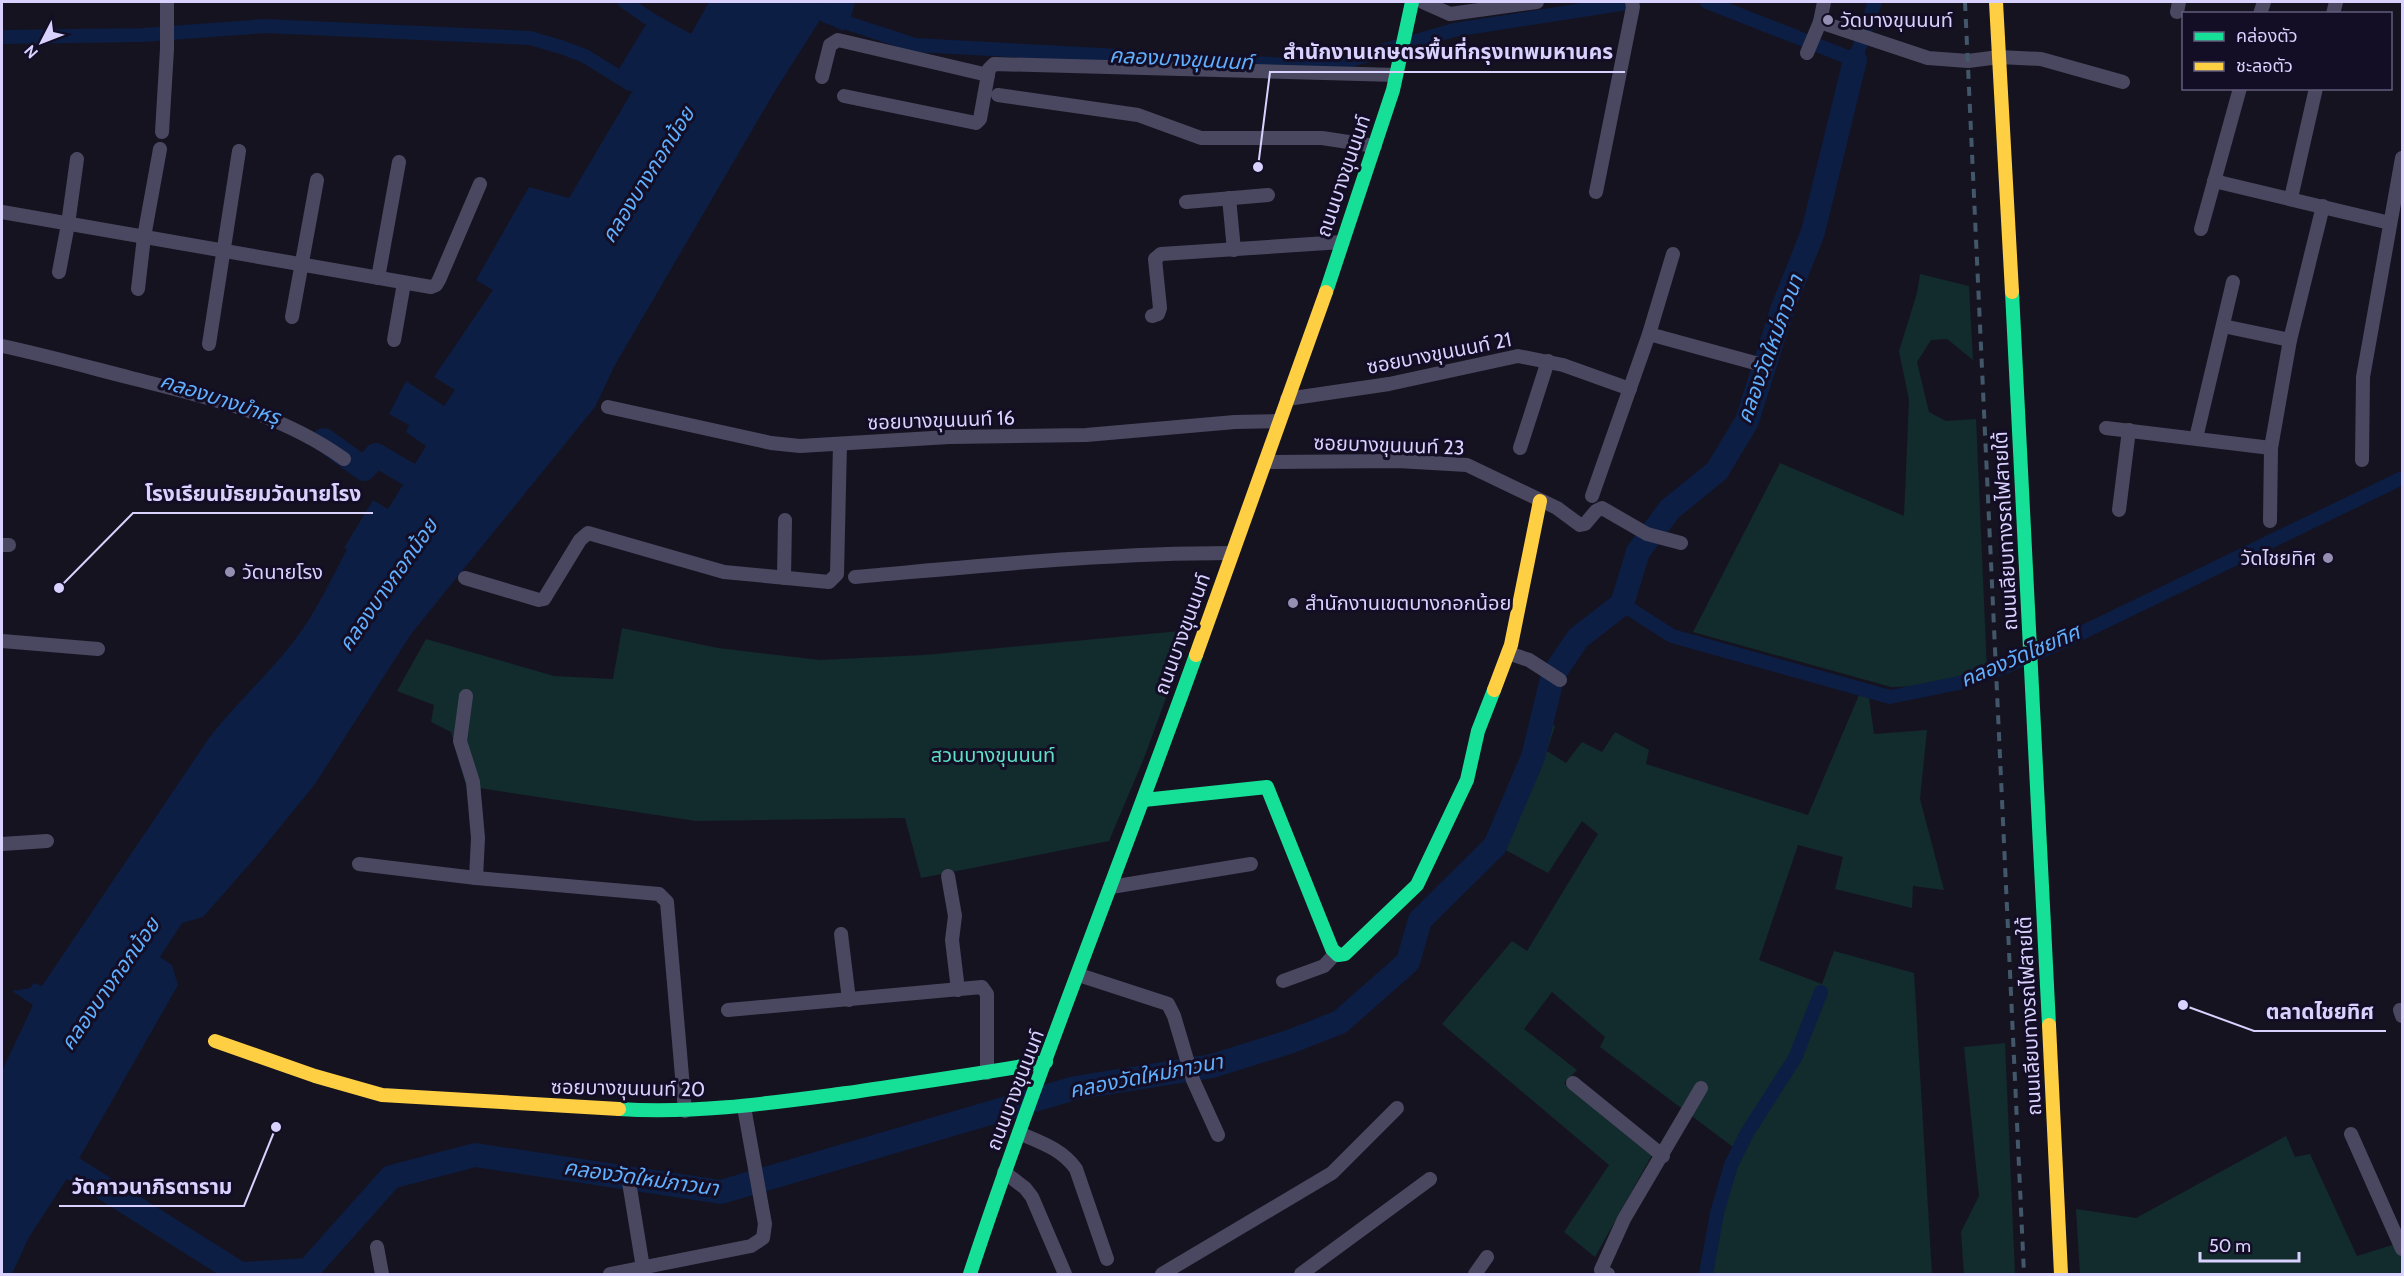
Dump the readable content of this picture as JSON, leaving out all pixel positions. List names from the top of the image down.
{
  "streets": {
    "street": [
      "ถนนบางขุนนนท์",
      "ซอยบางขุนนนท์ 21",
      "ซอยบางขุนนนท์ 16",
      "ซอยบางขุนนนท์ 23",
      "ถนนเลียบทางรถไฟสายใต้",
      "ซอยบางขุนนนท์ 20"
    ]
  },
  "crossings": [
    ["ถนนบางขุนนนท์", "ซอยบางขุนนนท์ 21"],
    ["ถนนบางขุนนนท์", "ซอยบางขุนนนท์ 16"],
    ["ถนนบางขุนนนท์", "ซอยบางขุนนนท์ 23"],
    ["ถนนบางขุนนนท์", "ซอยบางขุนนนท์ 20"]
  ],
  "water": [
    "คลองบางขุนนนท์",
    "คลองบางกอกน้อย",
    "คลองวัดใหม่ภาวนา",
    "คลองบางบำหรุ",
    "คลองวัดไชยทิศ"
  ],
  "parks": ["สวนบางขุนนนท์"],
  "places": [
    "วัดบางขุนนนท์",
    "สำนักงานเกษตรพื้นที่กรุงเทพมหานคร",
    "วัดไชยทิศ",
    "วัดนายโรง",
    "โรงเรียนมัธยมวัดนายโรง",
    "สำนักงานเขตบางกอกน้อย",
    "ตลาดไชยทิศ",
    "วัดภาวนาภิรตาราม"
  ],
  "legend": ["คล่องตัว", "ชะลอตัว"],
  "scale_bar": "50 m",
  "north": "bottom left"
}
